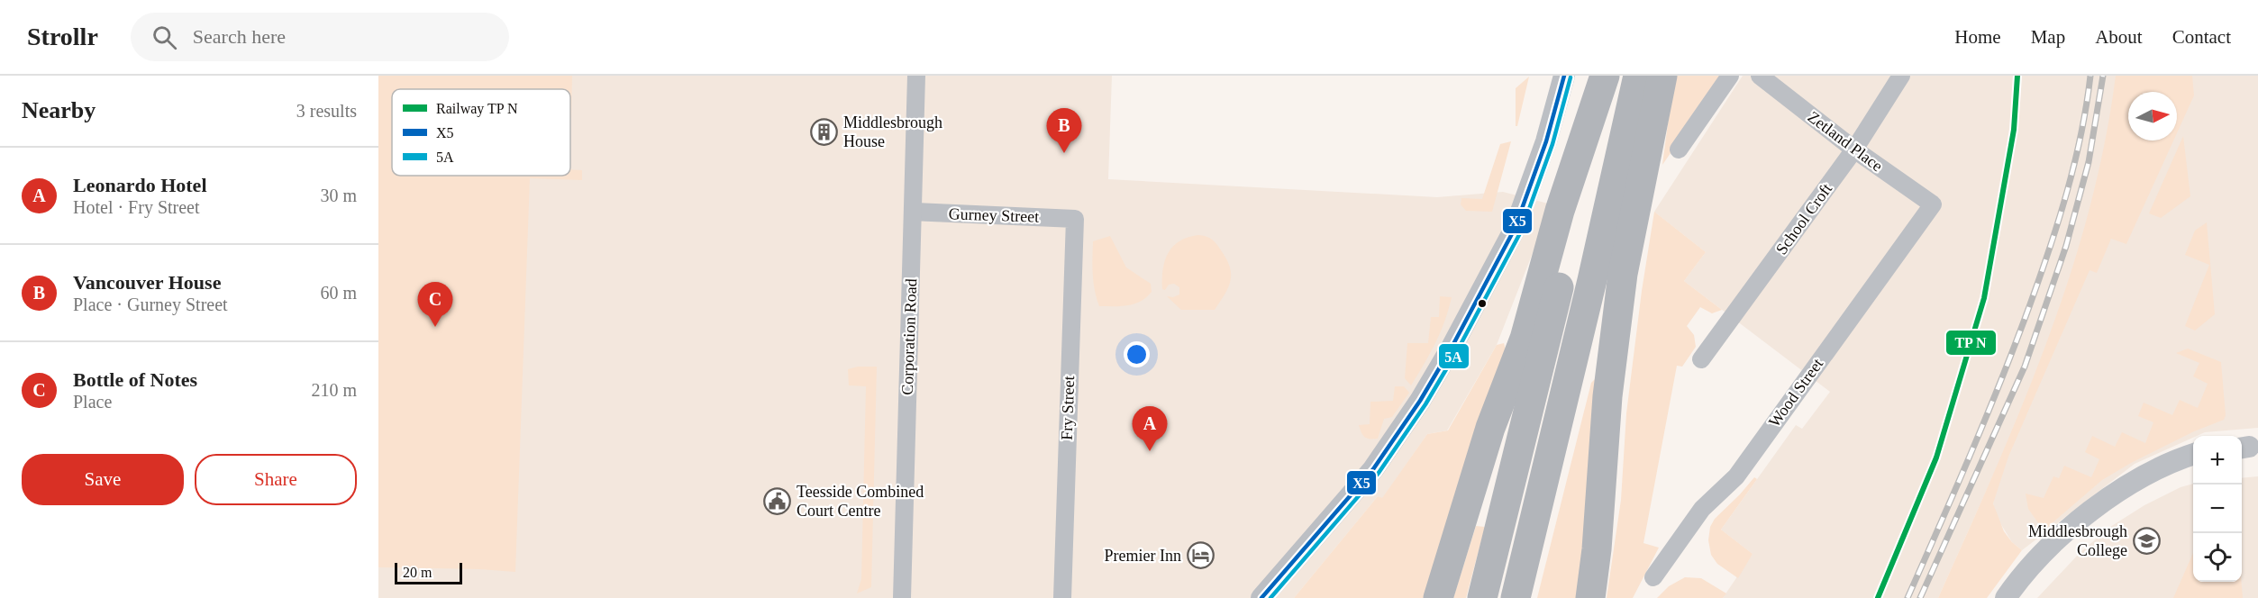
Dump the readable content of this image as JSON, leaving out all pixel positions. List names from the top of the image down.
{
  "streets": {
    "street": [
      "Zetland Place",
      "Gurney Street",
      "School Croft",
      "Corporation Road",
      "Wood Street",
      "Fry Street"
    ]
  },
  "crossings": [
    ["Zetland Place", "School Croft"],
    ["Zetland Place", "Wood Street"],
    ["Gurney Street", "Corporation Road"],
    ["Gurney Street", "Fry Street"]
  ],
  "places": {
    "building": ["Middlesbrough House"],
    "public building": ["Teesside Combined Court Centre"],
    "school or university": ["Middlesbrough College"],
    "hotel": ["Premier Inn"]
  },
  "lines": ["transit line X5", "transit line 5A"],
  "legend": ["Railway TP N", "X5", "5A"],
  "scale_bar": "20 m",
  "north": "right",
  "page": {
    "header": "Strollr",
    "search": "Search here",
    "nav": [
      "Home",
      "Map",
      "About",
      "Contact"
    ],
    "heading": ["Nearby", "3 results"],
    "pins": ["B", "C", "A"],
    "list": [
      {
        "mark": "A",
        "name": "Leonardo Hotel",
        "note": "Hotel · Fry Street",
        "value": "30 m"
      },
      {
        "mark": "B",
        "name": "Vancouver House",
        "note": "Place · Gurney Street",
        "value": "60 m"
      },
      {
        "mark": "C",
        "name": "Bottle of Notes",
        "note": "Place",
        "value": "210 m"
      }
    ],
    "map_buttons": ["+", "−"],
    "buttons": ["Save", "Share"],
    "scale": "20 m"
  }
}
